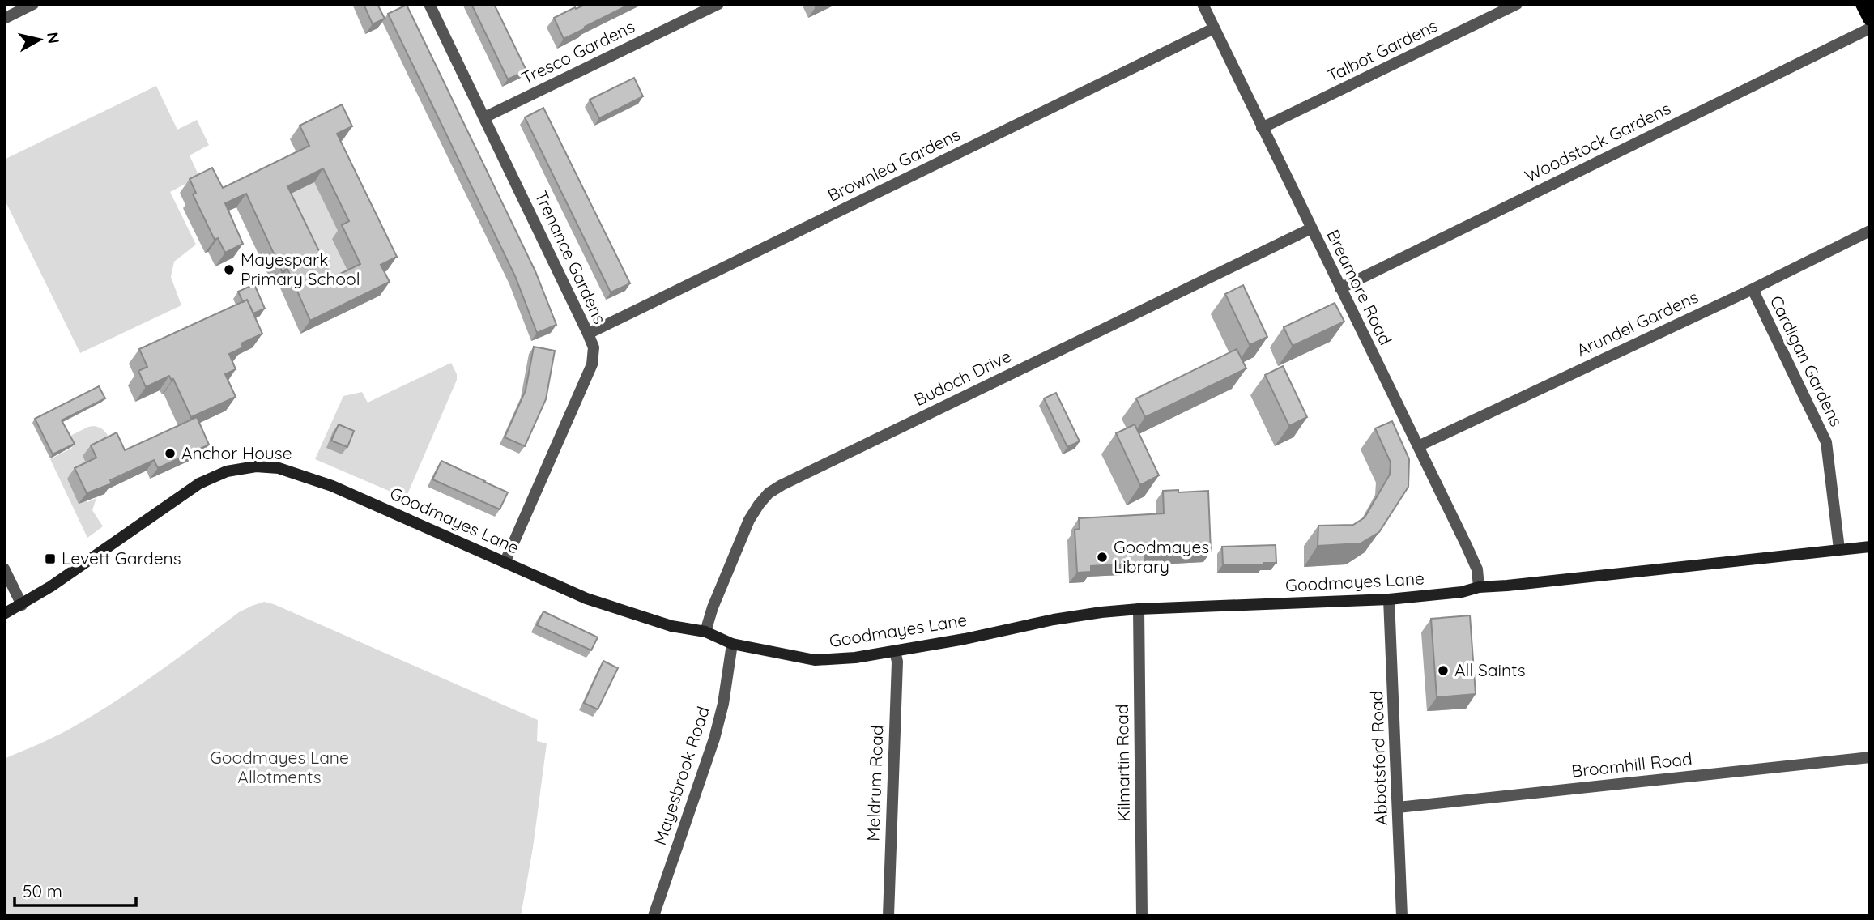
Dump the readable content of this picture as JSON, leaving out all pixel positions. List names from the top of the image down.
{
  "streets": {
    "main road": ["Goodmayes Lane"],
    "street": [
      "Talbot Gardens",
      "Tresco Gardens",
      "Woodstock Gardens",
      "Brownlea Gardens",
      "Trenance Gardens",
      "Breamore Road",
      "Arundel Gardens",
      "Cardigan Gardens",
      "Budoch Drive",
      "Abbotsford Road",
      "Kilmartin Road",
      "Broomhill Road",
      "Mayesbrook Road",
      "Meldrum Road"
    ]
  },
  "crossings": [
    ["Talbot Gardens", "Breamore Road"],
    ["Tresco Gardens", "Trenance Gardens"],
    ["Woodstock Gardens", "Breamore Road"],
    ["Brownlea Gardens", "Trenance Gardens"],
    ["Brownlea Gardens", "Breamore Road"],
    ["Trenance Gardens", "Goodmayes Lane"],
    ["Breamore Road", "Arundel Gardens"],
    ["Breamore Road", "Budoch Drive"],
    ["Breamore Road", "Goodmayes Lane"],
    ["Arundel Gardens", "Cardigan Gardens"],
    ["Cardigan Gardens", "Goodmayes Lane"],
    ["Budoch Drive", "Goodmayes Lane"],
    ["Goodmayes Lane", "Abbotsford Road"],
    ["Goodmayes Lane", "Kilmartin Road"],
    ["Goodmayes Lane", "Mayesbrook Road"],
    ["Goodmayes Lane", "Meldrum Road"],
    ["Abbotsford Road", "Broomhill Road"]
  ],
  "parks": ["Goodmayes Lane Allotments"],
  "places": {
    "other": [
      "Mayespark Primary School",
      "Anchor House",
      "Goodmayes Library",
      "All Saints"
    ],
    "transit": ["Levett Gardens"]
  },
  "scale_bar": "50 m",
  "north": "right"
}
